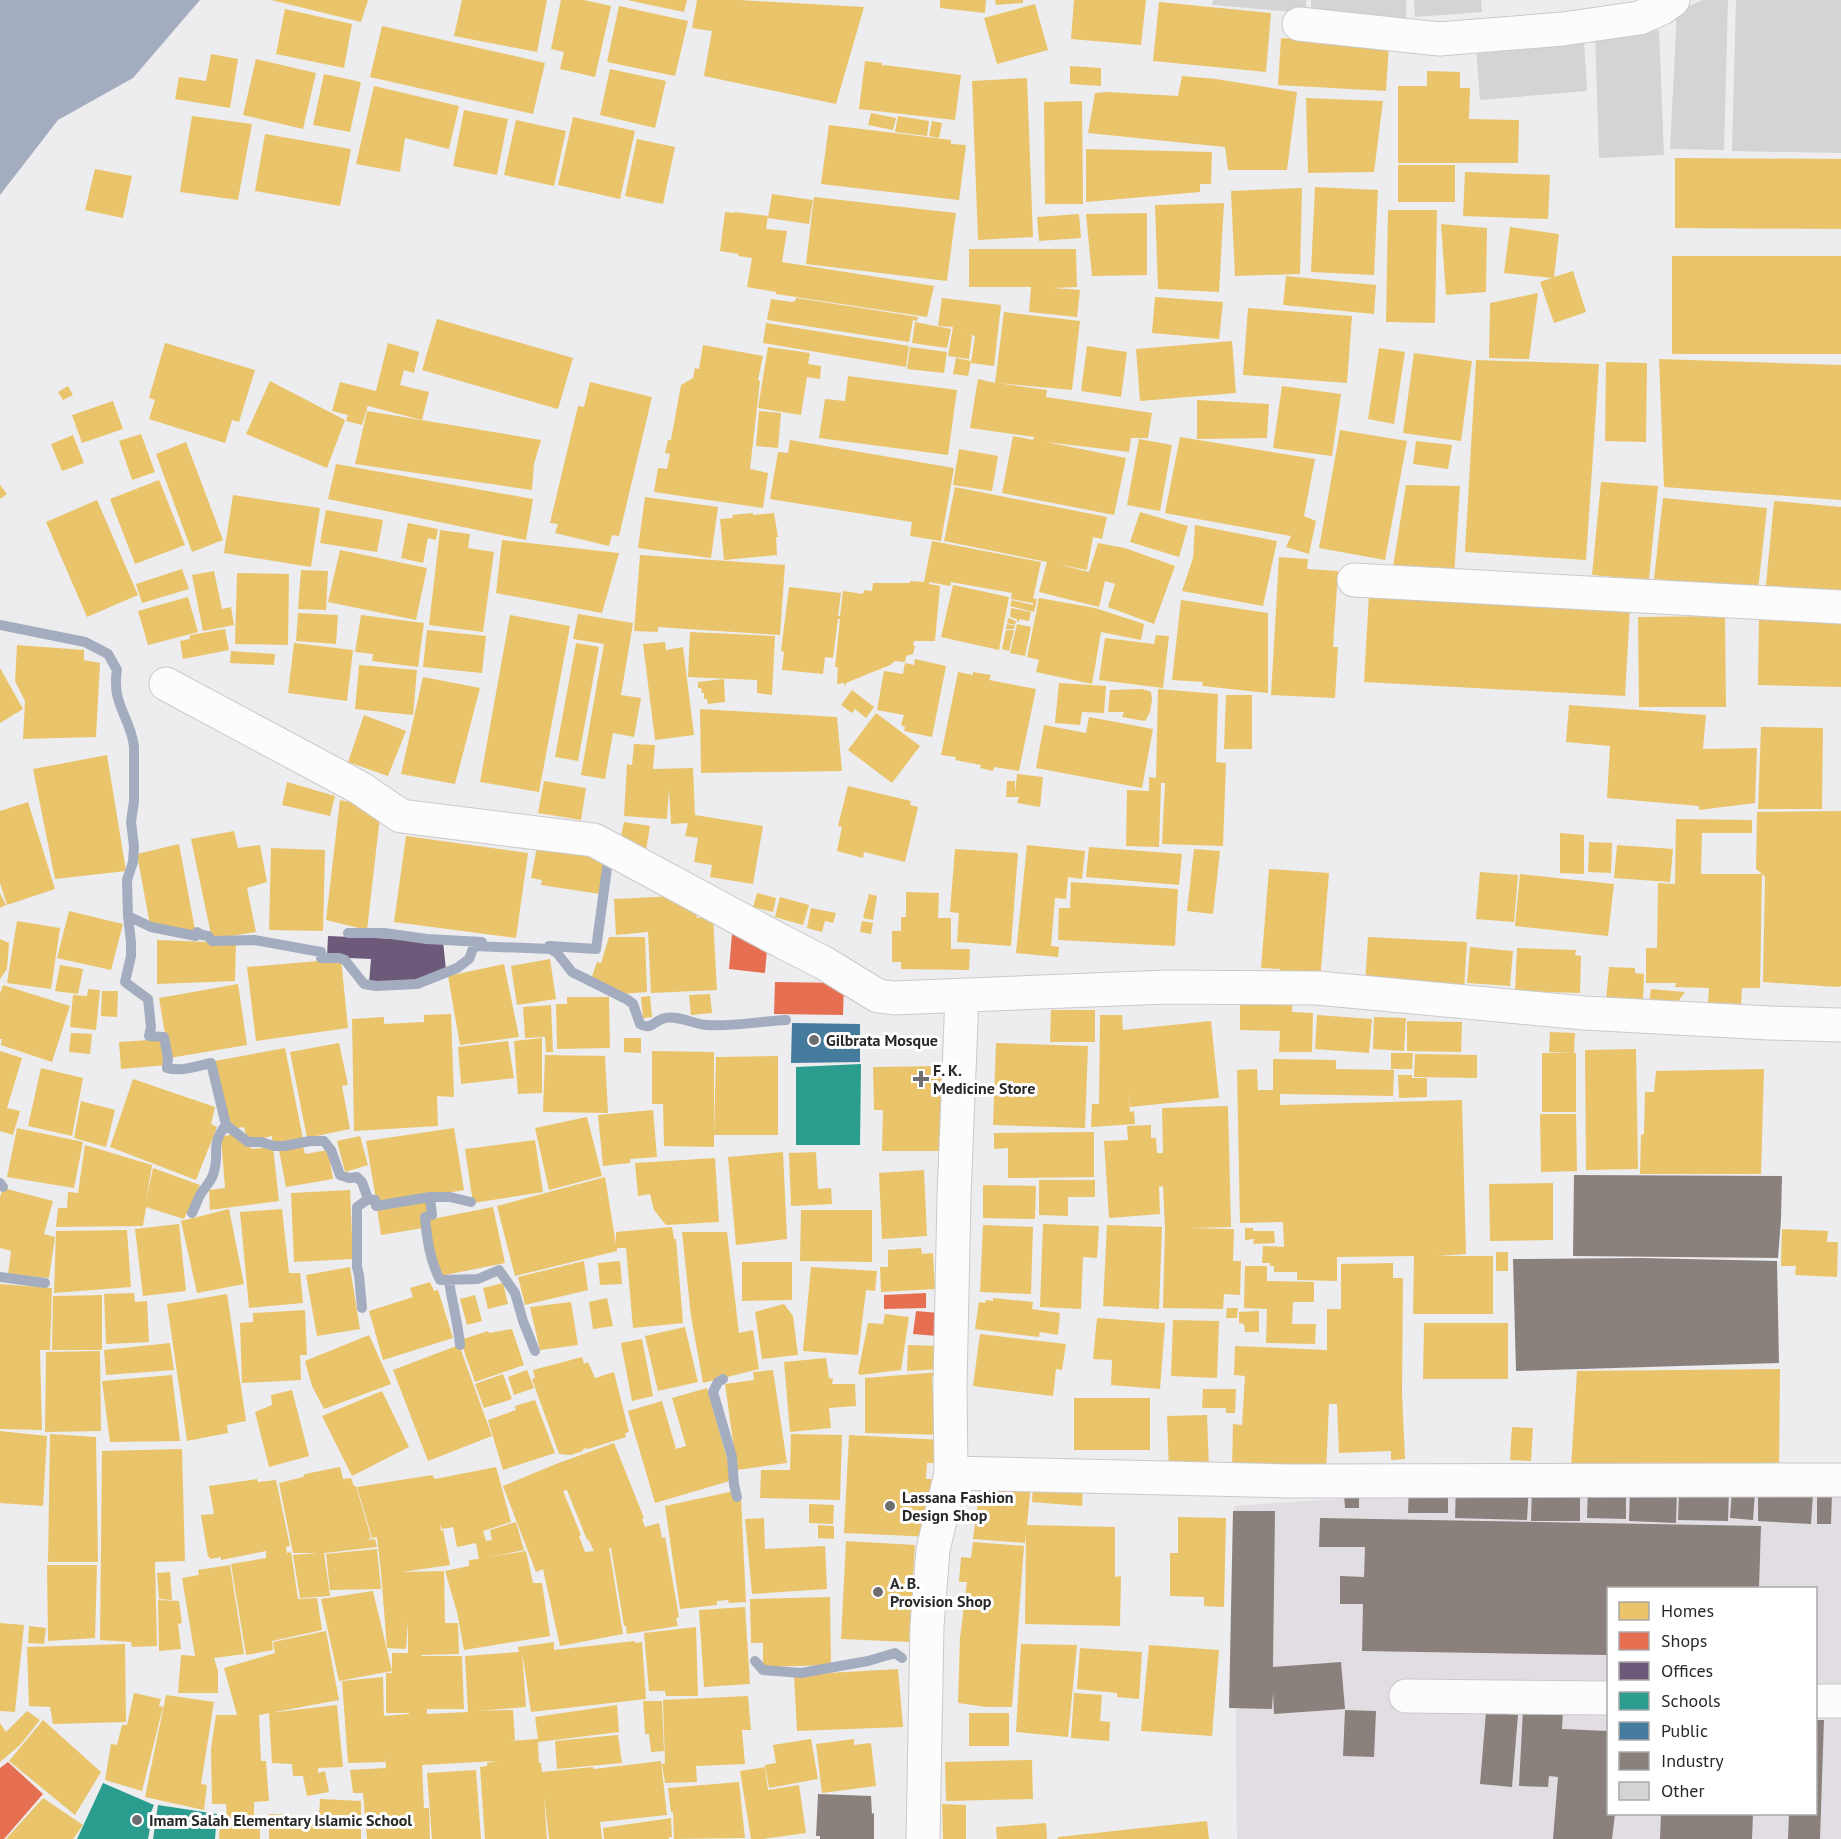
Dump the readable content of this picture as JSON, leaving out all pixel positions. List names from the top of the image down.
{
  "places": {
    "other": [
      "Gilbrata Mosque",
      "Lassana Fashion Design Shop",
      "A. B. Provision Shop",
      "Imam Salah Elementary Islamic School"
    ],
    "health": ["F. K. Medicine Store"]
  },
  "legend": [
    "Homes",
    "Shops",
    "Offices",
    "Schools",
    "Public",
    "Industry",
    "Other"
  ]
}
